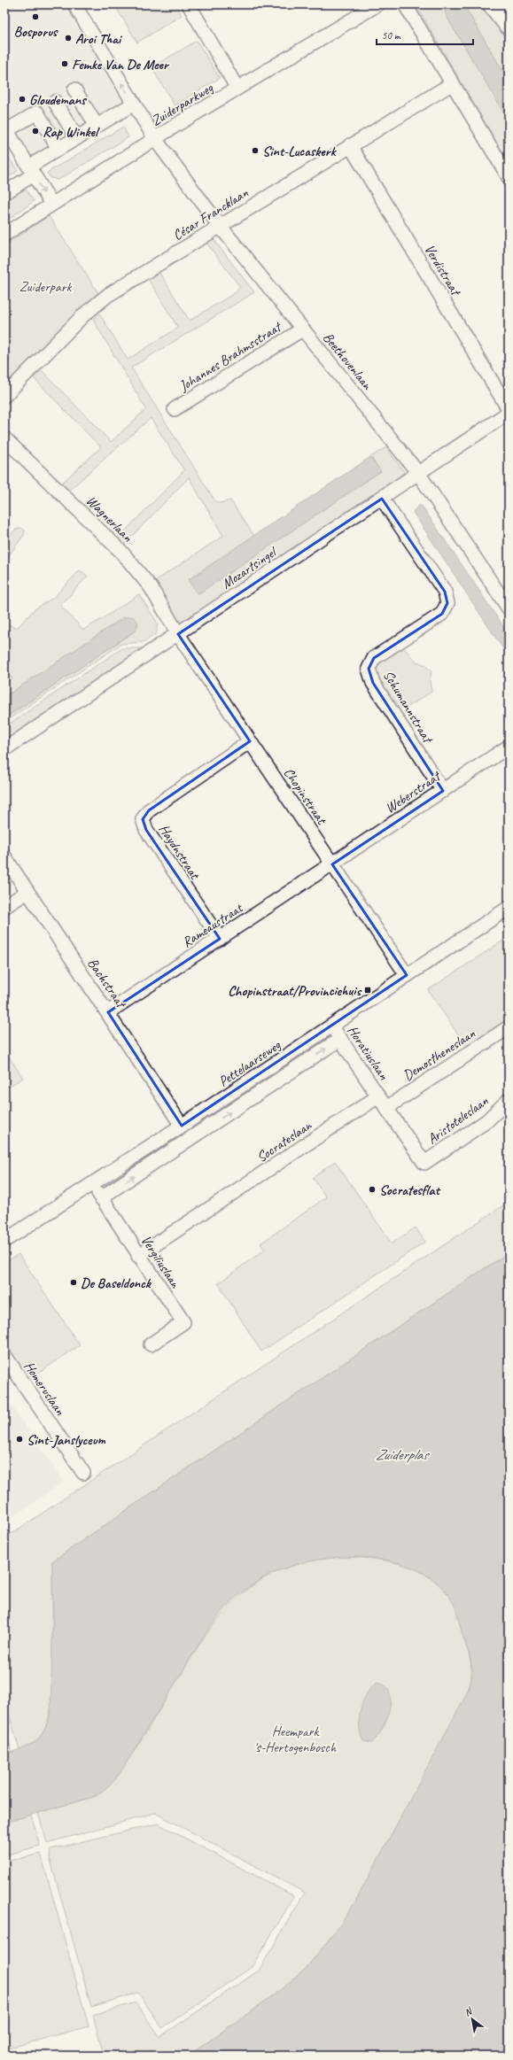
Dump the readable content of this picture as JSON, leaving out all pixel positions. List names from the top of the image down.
{
  "streets": {
    "street": [
      "Zuiderparkweg",
      "César Francklaan",
      "Verdistraat",
      "Johannes Brahmsstraat",
      "Beethovenlaan",
      "Wagnerlaan",
      "Mozartsingel",
      "Schumannstraat",
      "Weberstraat",
      "Chopinstraat",
      "Haydnstraat",
      "Rameaustraat",
      "Bachstraat",
      "Horatiuslaan",
      "Demostheneslaan",
      "Pettelaarseweg",
      "Aristoteleslaan",
      "Socrateslaan",
      "Vergiliuslaan",
      "Homeruslaan"
    ]
  },
  "crossings": [
    ["Zuiderparkweg", "Beethovenlaan"],
    ["César Francklaan", "Verdistraat"],
    ["César Francklaan", "Beethovenlaan"],
    ["Johannes Brahmsstraat", "Beethovenlaan"],
    ["Beethovenlaan", "Mozartsingel"],
    ["Wagnerlaan", "Mozartsingel"],
    ["Wagnerlaan", "Chopinstraat"],
    ["Mozartsingel", "Schumannstraat"],
    ["Mozartsingel", "Chopinstraat"],
    ["Schumannstraat", "Weberstraat"],
    ["Weberstraat", "Chopinstraat"],
    ["Weberstraat", "Rameaustraat"],
    ["Chopinstraat", "Haydnstraat"],
    ["Chopinstraat", "Rameaustraat"],
    ["Chopinstraat", "Pettelaarseweg"],
    ["Haydnstraat", "Rameaustraat"],
    ["Rameaustraat", "Bachstraat"],
    ["Bachstraat", "Pettelaarseweg"],
    ["Horatiuslaan", "Pettelaarseweg"],
    ["Horatiuslaan", "Socrateslaan"],
    ["Demostheneslaan", "Aristoteleslaan"],
    ["Pettelaarseweg", "Vergiliuslaan"],
    ["Socrateslaan", "Vergiliuslaan"]
  ],
  "water": ["Zuiderplas"],
  "parks": ["Zuiderpark", "Heempark 's-Hertogenbosch"],
  "places": {
    "other": [
      "Bosporus",
      "Aroi Thai",
      "Femke Van De Meer",
      "Gloudemans",
      "Rap Winkel",
      "Sint-Lucaskerk",
      "Socratesflat",
      "De Baseldonck",
      "Sint-Janslyceum"
    ],
    "transit": ["Chopinstraat/Provinciehuis"]
  },
  "scale_bar": "50 m",
  "north": "top left"
}
